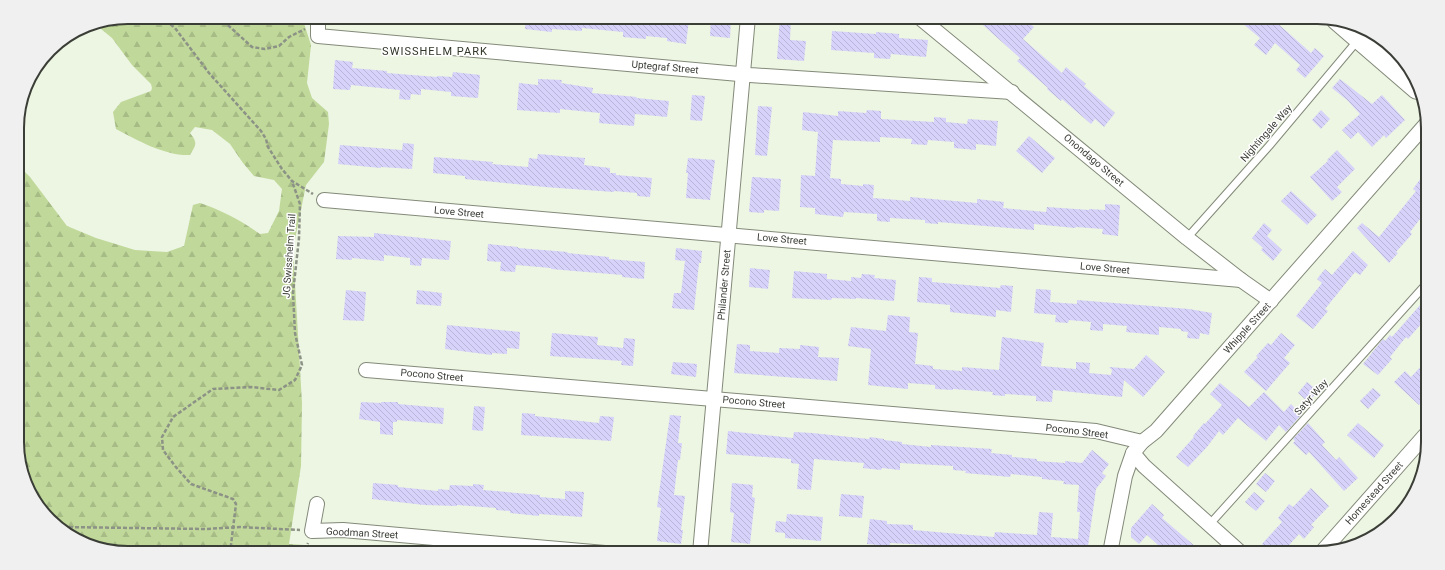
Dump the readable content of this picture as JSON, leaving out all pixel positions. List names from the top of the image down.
{
  "streets": {
    "street": [
      "Uptegraf Street",
      "Onondago Street",
      "Love Street",
      "Philander Street",
      "Whipple Street",
      "Pocono Street",
      "Homestead Street",
      "Goodman Street"
    ],
    "lane": ["Nightingale Way", "Satyr Way"],
    "path": ["JG Swisshelm Trail"]
  },
  "crossings": [
    ["Uptegraf Street", "Onondago Street"],
    ["Uptegraf Street", "Philander Street"],
    ["Nightingale Way", "Onondago Street"],
    ["Onondago Street", "Love Street"],
    ["Onondago Street", "Whipple Street"],
    ["Love Street", "JG Swisshelm Trail"],
    ["Love Street", "Philander Street"],
    ["Philander Street", "Pocono Street"],
    ["Whipple Street", "Pocono Street"]
  ],
  "districts": ["SWISSHELM PARK"]
}
